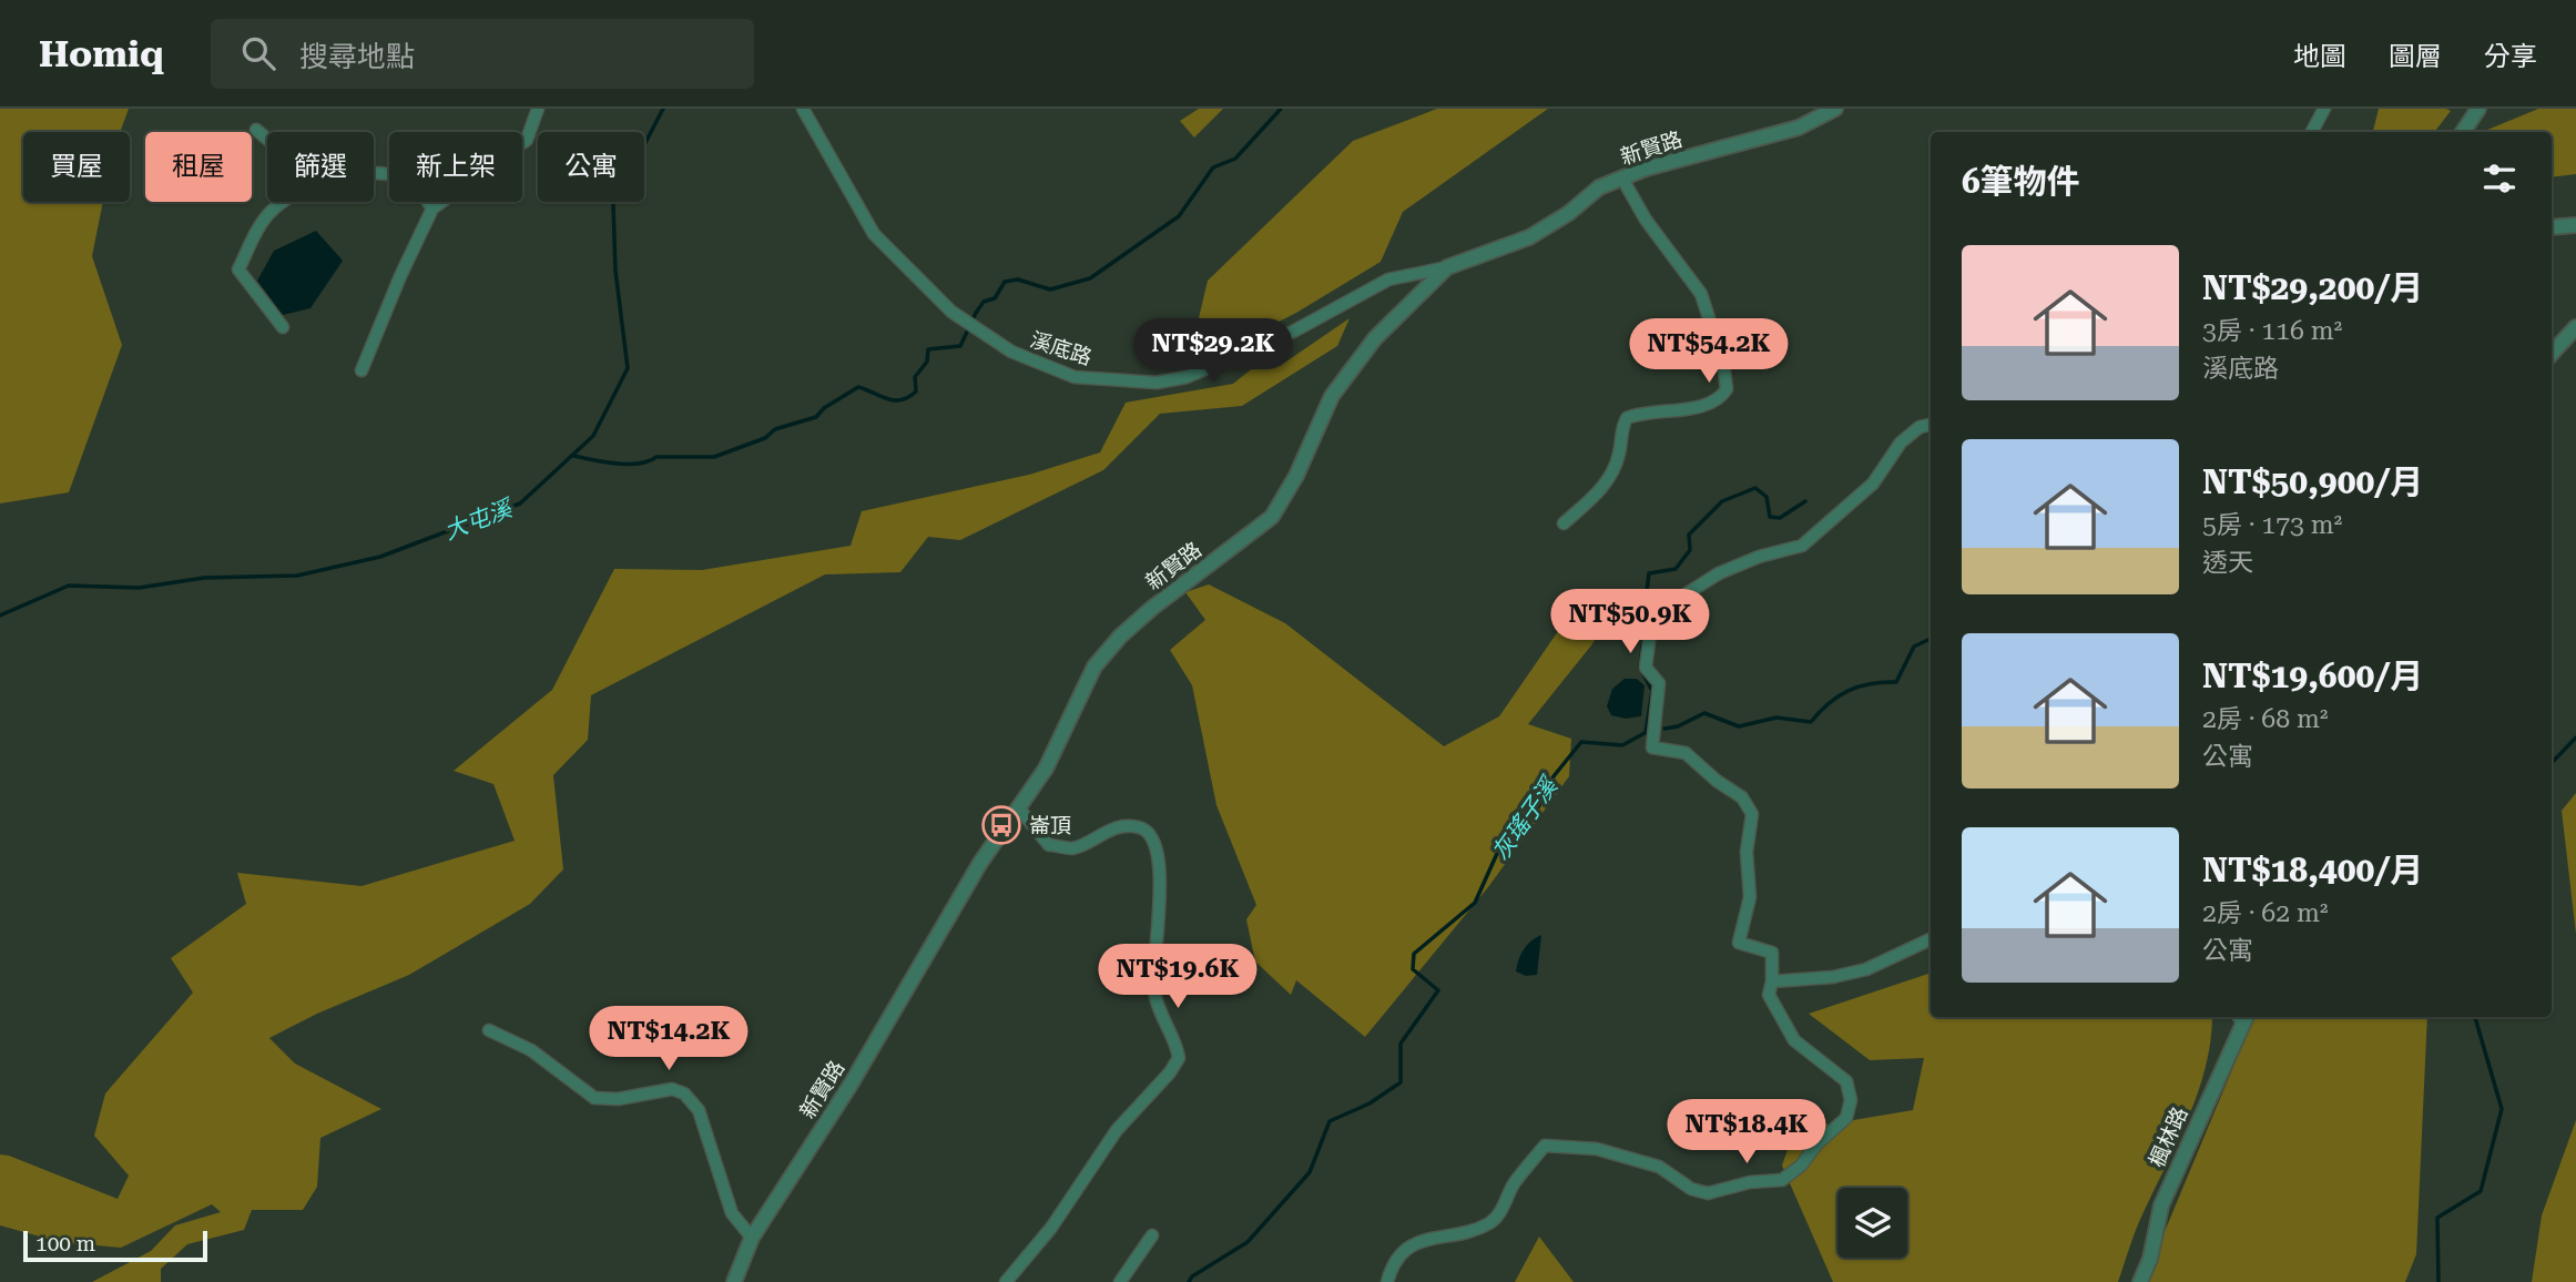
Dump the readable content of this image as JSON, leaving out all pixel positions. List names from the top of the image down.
{
  "streets": {
    "street": ["新賢路", "溪底路", "楓林路"]
  },
  "crossings": [
    ["新賢路", "溪底路"]
  ],
  "water": ["大屯溪", "灰瑤子溪"],
  "places": {
    "bus stop": ["崙頂"]
  },
  "scale_bar": "100 m",
  "page": {
    "header": "Homiq",
    "search": "搜尋地點",
    "nav": ["地圖", "圖層", "分享"],
    "chip": [
      "買屋",
      "租屋",
      "篩選",
      "新上架",
      "公寓"
    ],
    "heading": "6筆物件",
    "list": [
      {
        "name": "NT$29,200/月",
        "note": "3房 · 116 m² · 溪底路"
      },
      {
        "name": "NT$50,900/月",
        "note": "5房 · 173 m² · 透天"
      },
      {
        "name": "NT$19,600/月",
        "note": "2房 · 68 m² · 公寓"
      },
      {
        "name": "NT$18,400/月",
        "note": "2房 · 62 m² · 公寓"
      }
    ],
    "price": [
      "NT$29.2K",
      "NT$54.2K",
      "NT$50.9K",
      "NT$19.6K",
      "NT$14.2K",
      "NT$18.4K"
    ],
    "scale": "100 m"
  }
}
